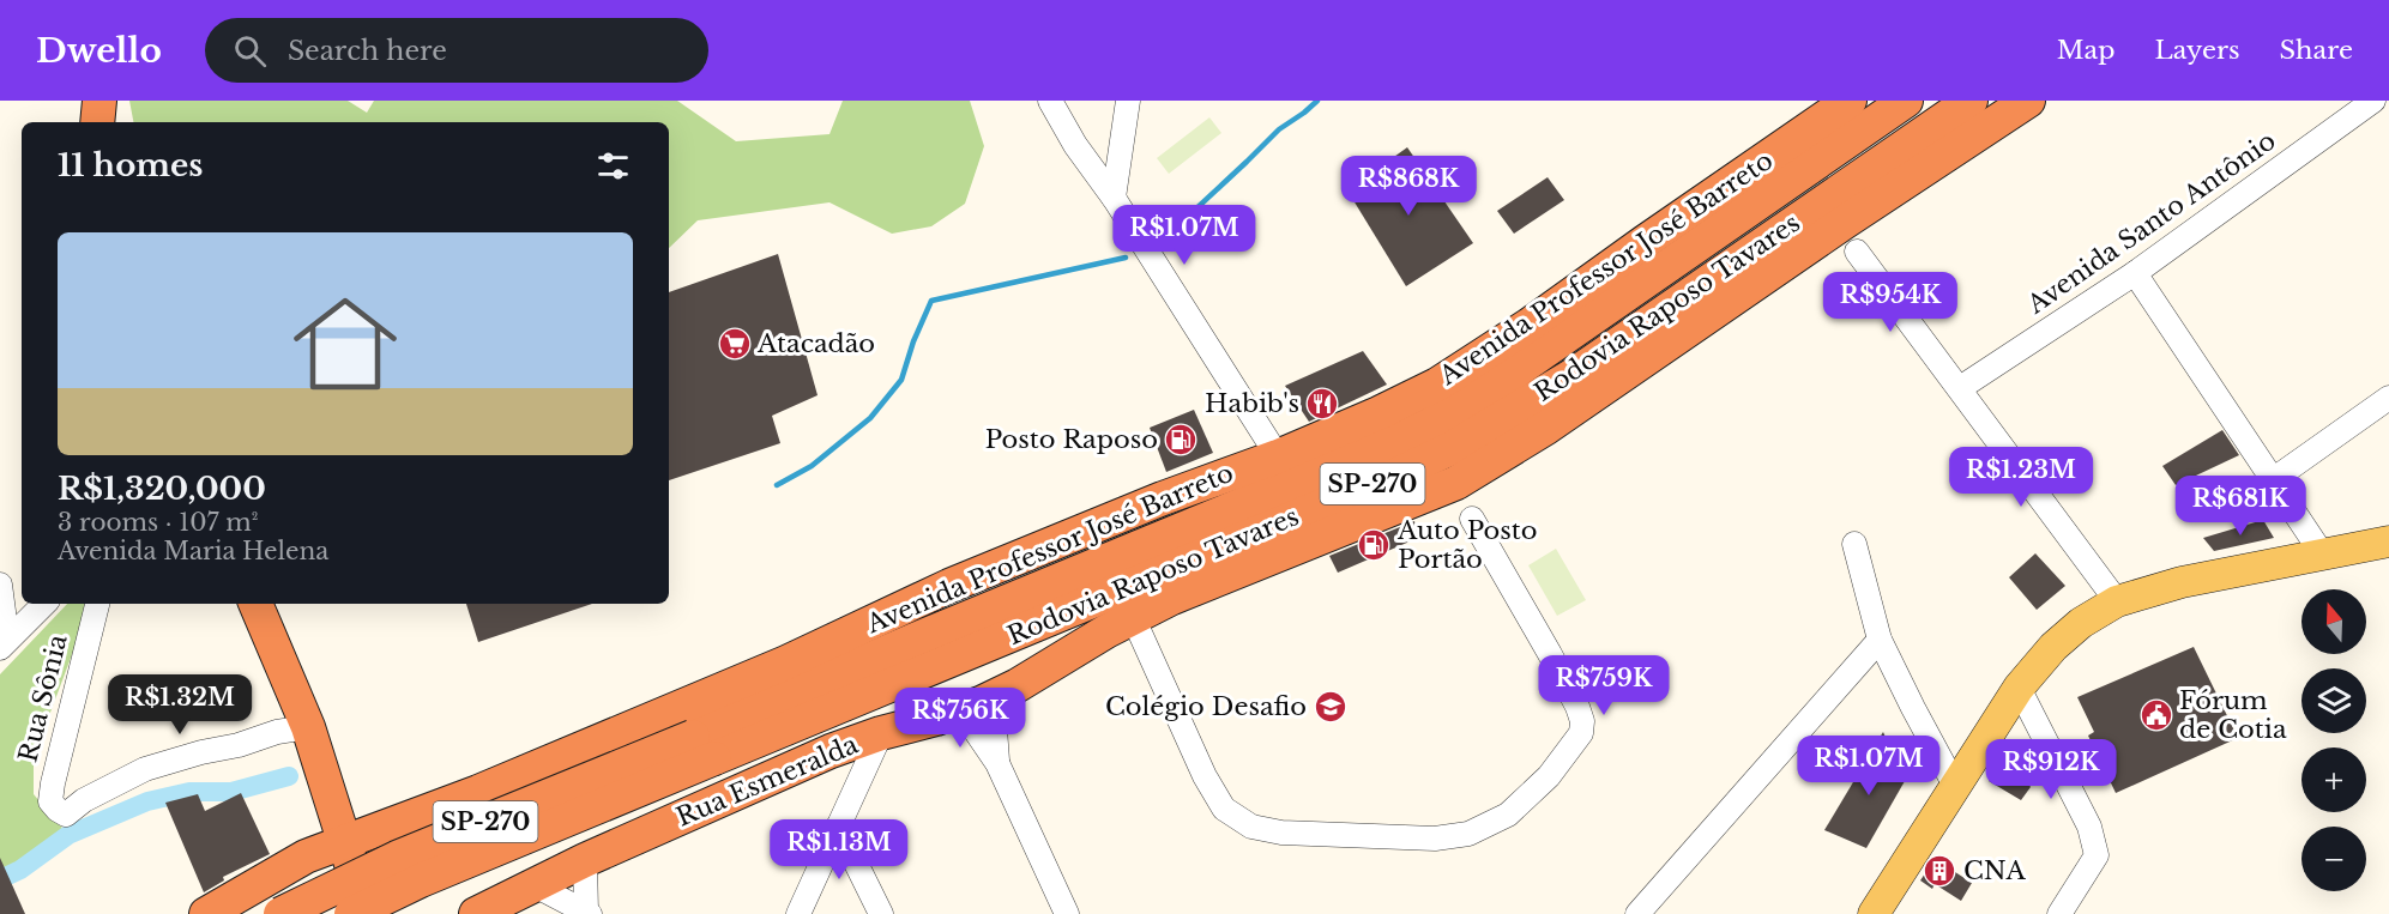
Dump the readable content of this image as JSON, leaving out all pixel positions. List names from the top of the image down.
{
  "streets": {
    "highway": [
      "Avenida Professor José Barreto",
      "Rodovia Raposo Tavares",
      "SP-270",
      "Rua Esmeralda"
    ],
    "street": ["Avenida Santo Antônio", "Rua Sônia"]
  },
  "crossings": [
    ["Rodovia Raposo Tavares", "SP-270"]
  ],
  "places": {
    "supermarket": ["Atacadão"],
    "restaurant": ["Habib's"],
    "fuel station": ["Posto Raposo", "Auto Posto Portão"],
    "school or university": ["Colégio Desafio"],
    "public building": ["Fórum de Cotia"],
    "building": ["CNA"]
  },
  "north": "top",
  "page": {
    "header": "Dwello",
    "search": "Search here",
    "nav": ["Map", "Layers", "Share"],
    "heading": "11 homes",
    "price": [
      "R$868K",
      "R$1.07M",
      "R$954K",
      "R$1.23M",
      "R$681K",
      "R$759K",
      "R$1.32M",
      "R$756K",
      "R$1.07M",
      "R$912K",
      "R$1.13M"
    ],
    "list": [
      {
        "name": "R$1,320,000",
        "note": "3 rooms · 107 m² · Avenida Maria Helena"
      }
    ],
    "map_buttons": ["+", "−"]
  }
}
